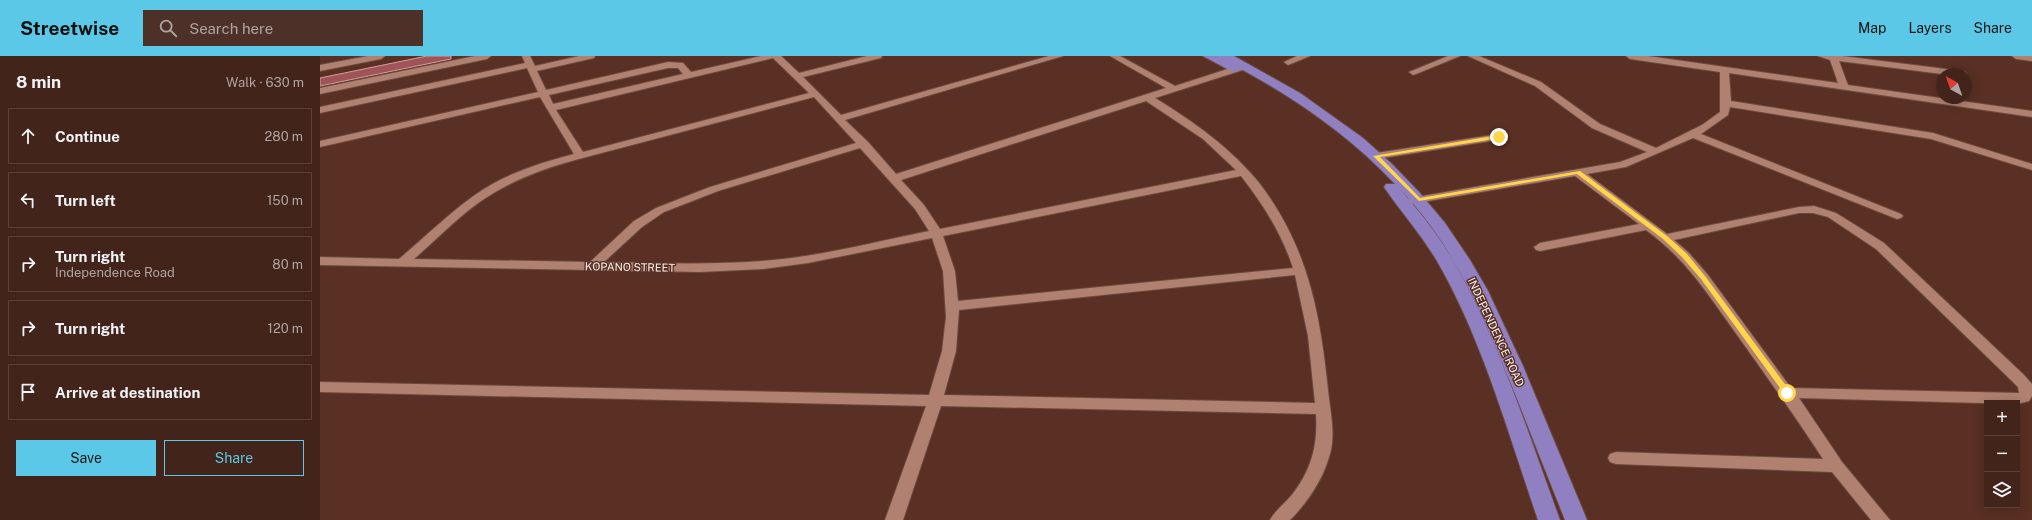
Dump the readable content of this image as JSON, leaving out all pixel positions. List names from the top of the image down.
{
  "streets": {
    "main road": ["INDEPENDENCE ROAD"],
    "street": ["KOPANO STREET"]
  },
  "north": "top left",
  "page": {
    "header": "Streetwise",
    "search": "Search here",
    "nav": ["Map", "Layers", "Share"],
    "heading": ["8 min", "Walk · 630 m"],
    "list": [
      ["Continue", "280 m"],
      ["Turn left", "150 m"],
      ["Turn right", "Independence Road", "80 m"],
      ["Turn right", "120 m"],
      "Arrive at destination"
    ],
    "map_buttons": ["+", "−"],
    "buttons": ["Save", "Share"]
  }
}
